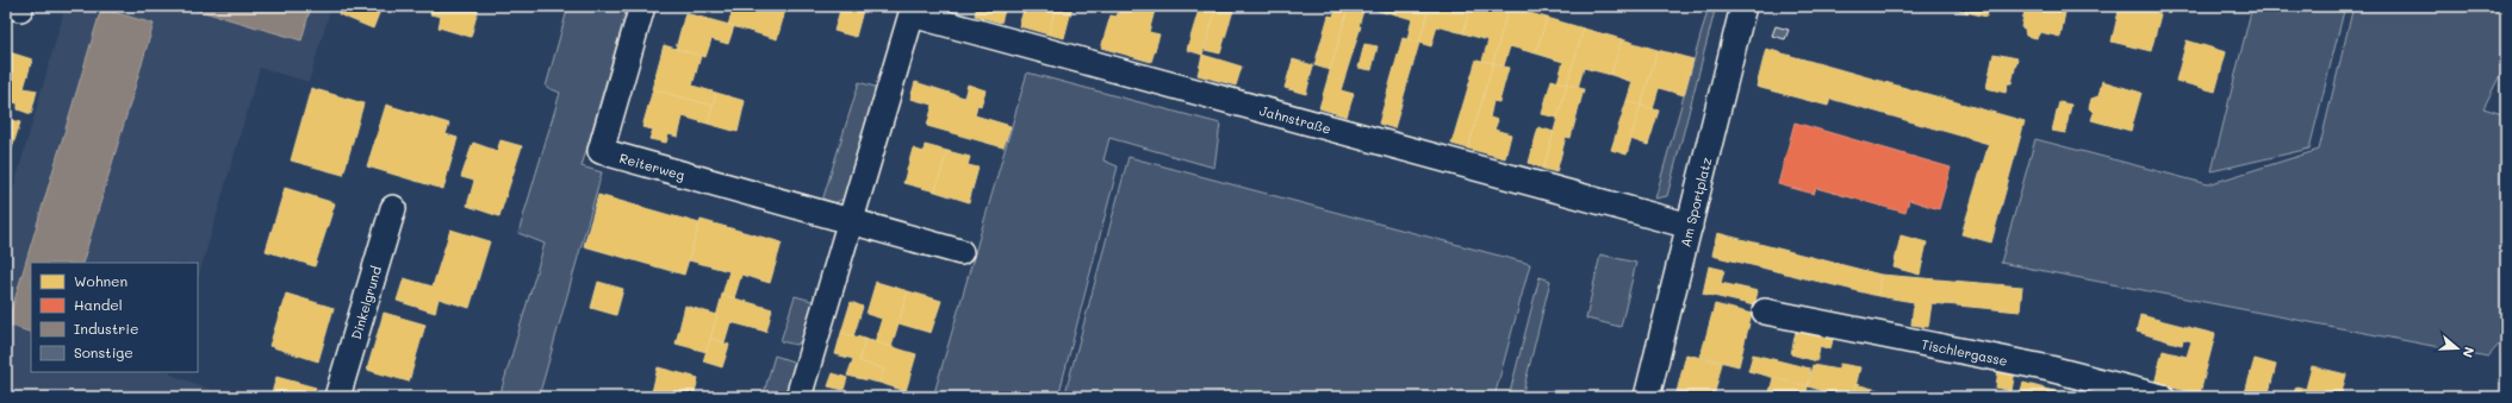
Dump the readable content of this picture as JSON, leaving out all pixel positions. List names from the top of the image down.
{
  "streets": {
    "street": [
      "Jahnstraße",
      "Reiterweg",
      "Am Sportplatz",
      "Dinkelgrund",
      "Tischlergasse"
    ]
  },
  "crossings": [
    ["Jahnstraße", "Am Sportplatz"]
  ],
  "legend": [
    "Wohnen",
    "Handel",
    "Industrie",
    "Sonstige"
  ],
  "north": "right"
}
